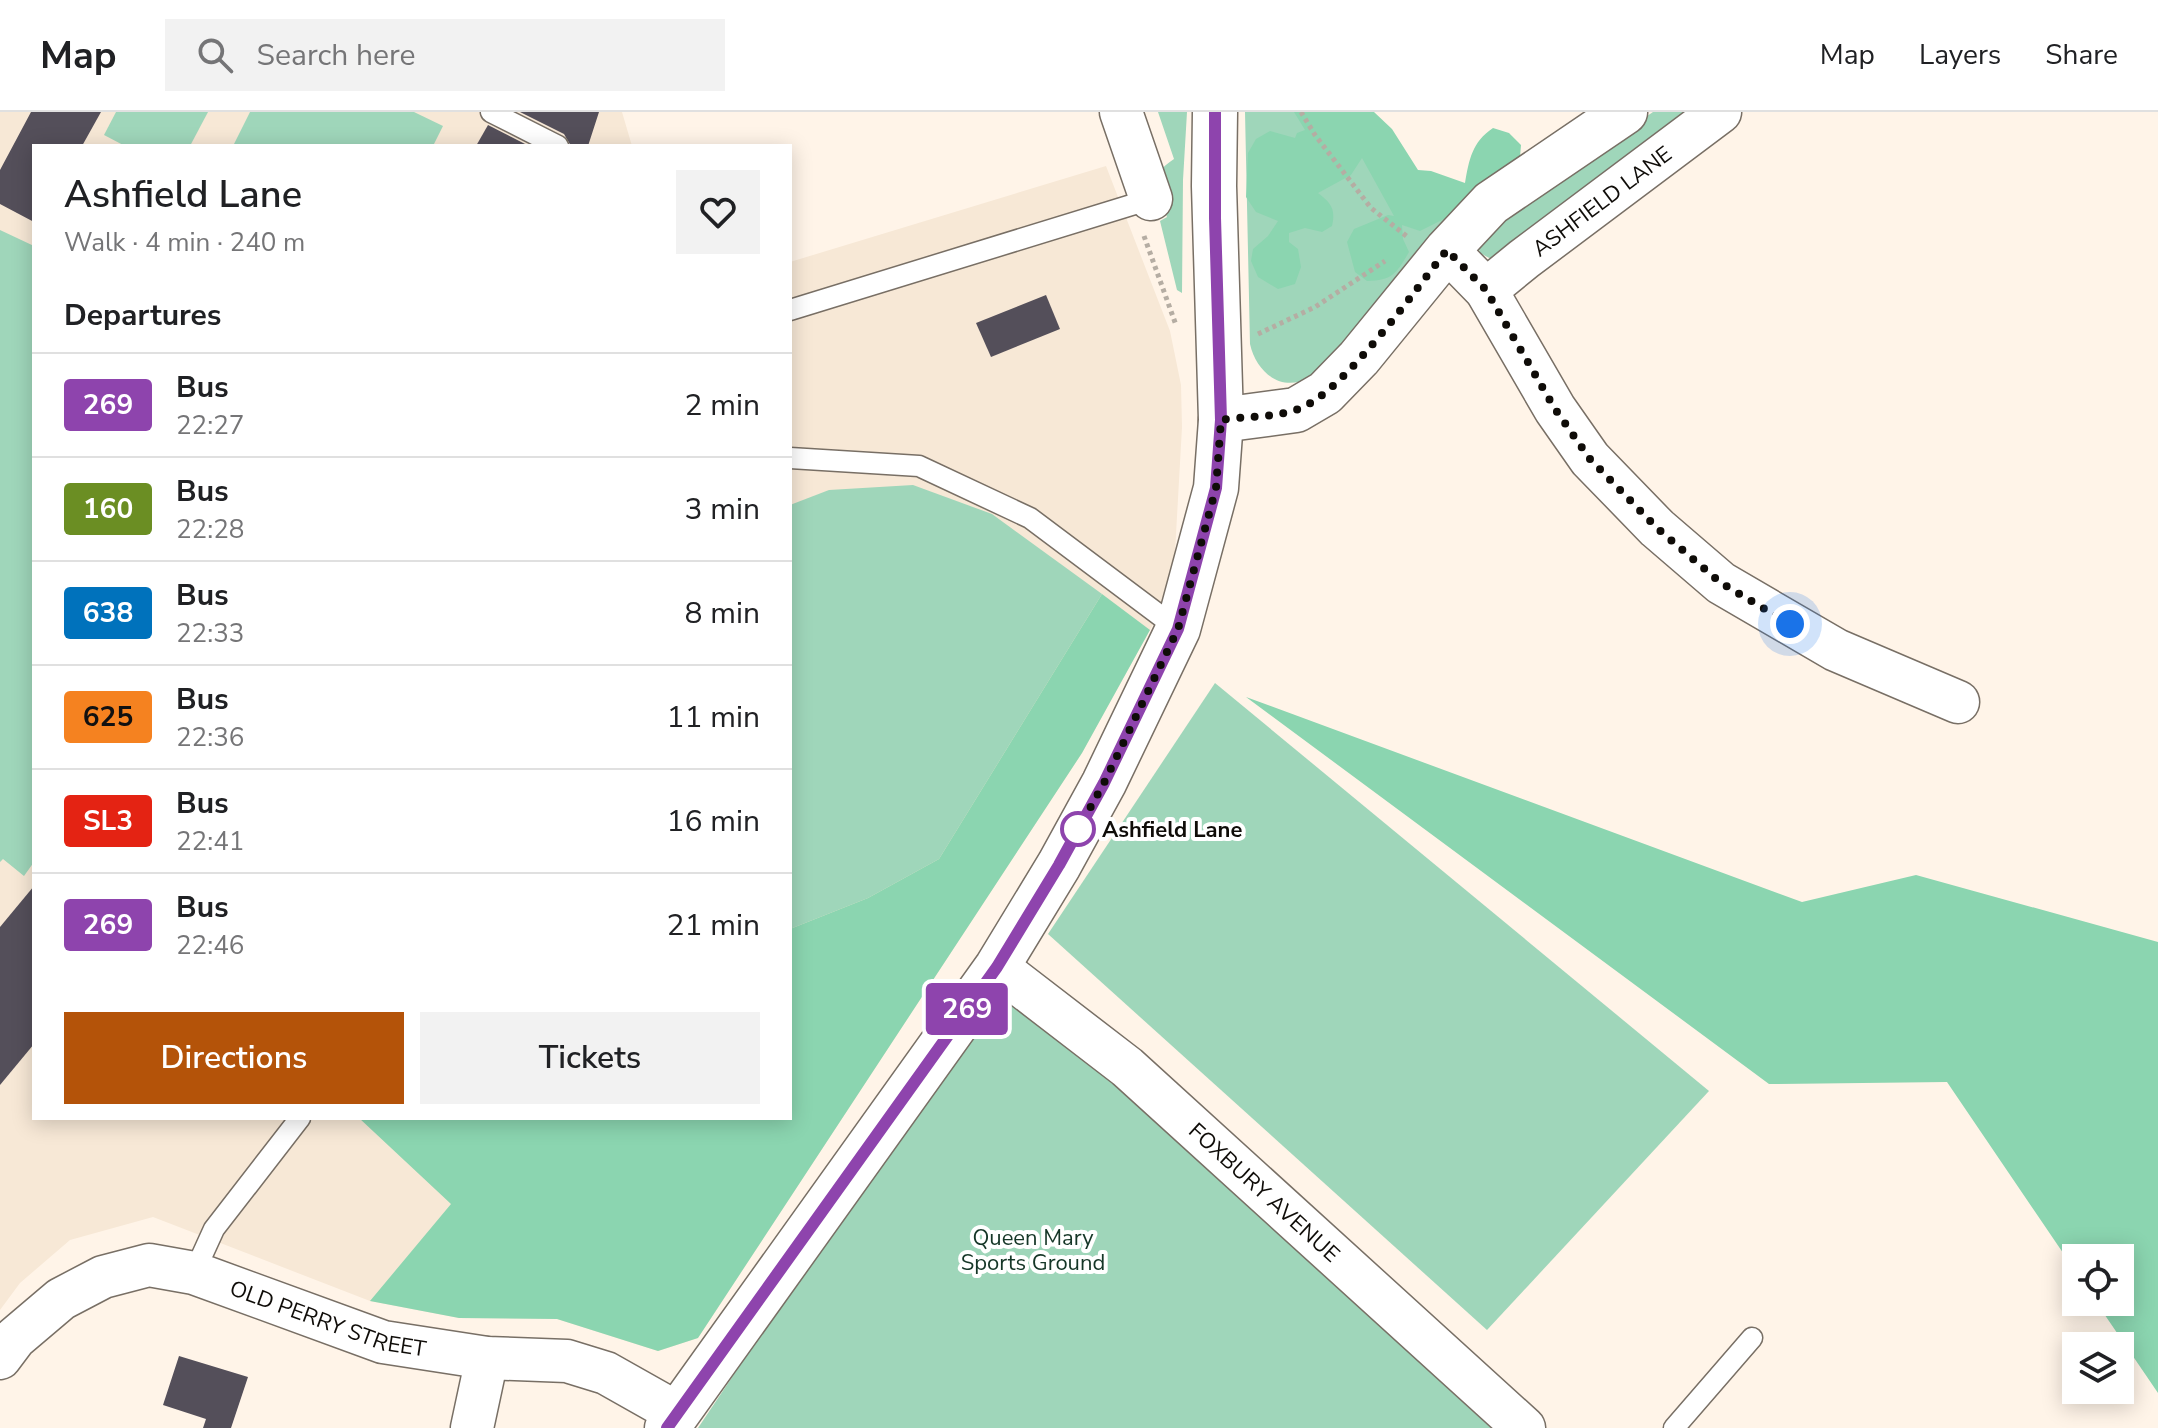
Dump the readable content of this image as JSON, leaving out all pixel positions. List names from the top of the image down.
{
  "streets": {
    "street": ["ASHFIELD LANE", "FOXBURY AVENUE", "OLD PERRY STREET"]
  },
  "parks": ["Queen Mary Sports Ground"],
  "places": ["Ashfield Lane"],
  "lines": ["bus line 269"],
  "page": {
    "header": "Map",
    "search": "Search here",
    "nav": ["Map", "Layers", "Share"],
    "on_map": "269",
    "heading": [
      ["Ashfield Lane", "Walk · 4 min · 240 m"],
      "Departures"
    ],
    "list": [
      {
        "mark": "269",
        "name": "Bus",
        "note": "22:27",
        "value": "2 min"
      },
      {
        "mark": "160",
        "name": "Bus",
        "note": "22:28",
        "value": "3 min"
      },
      {
        "mark": "638",
        "name": "Bus",
        "note": "22:33",
        "value": "8 min"
      },
      {
        "mark": "625",
        "name": "Bus",
        "note": "22:36",
        "value": "11 min"
      },
      {
        "mark": "SL3",
        "name": "Bus",
        "note": "22:41",
        "value": "16 min"
      },
      {
        "mark": "269",
        "name": "Bus",
        "note": "22:46",
        "value": "21 min"
      }
    ],
    "buttons": ["Directions", "Tickets"]
  }
}
